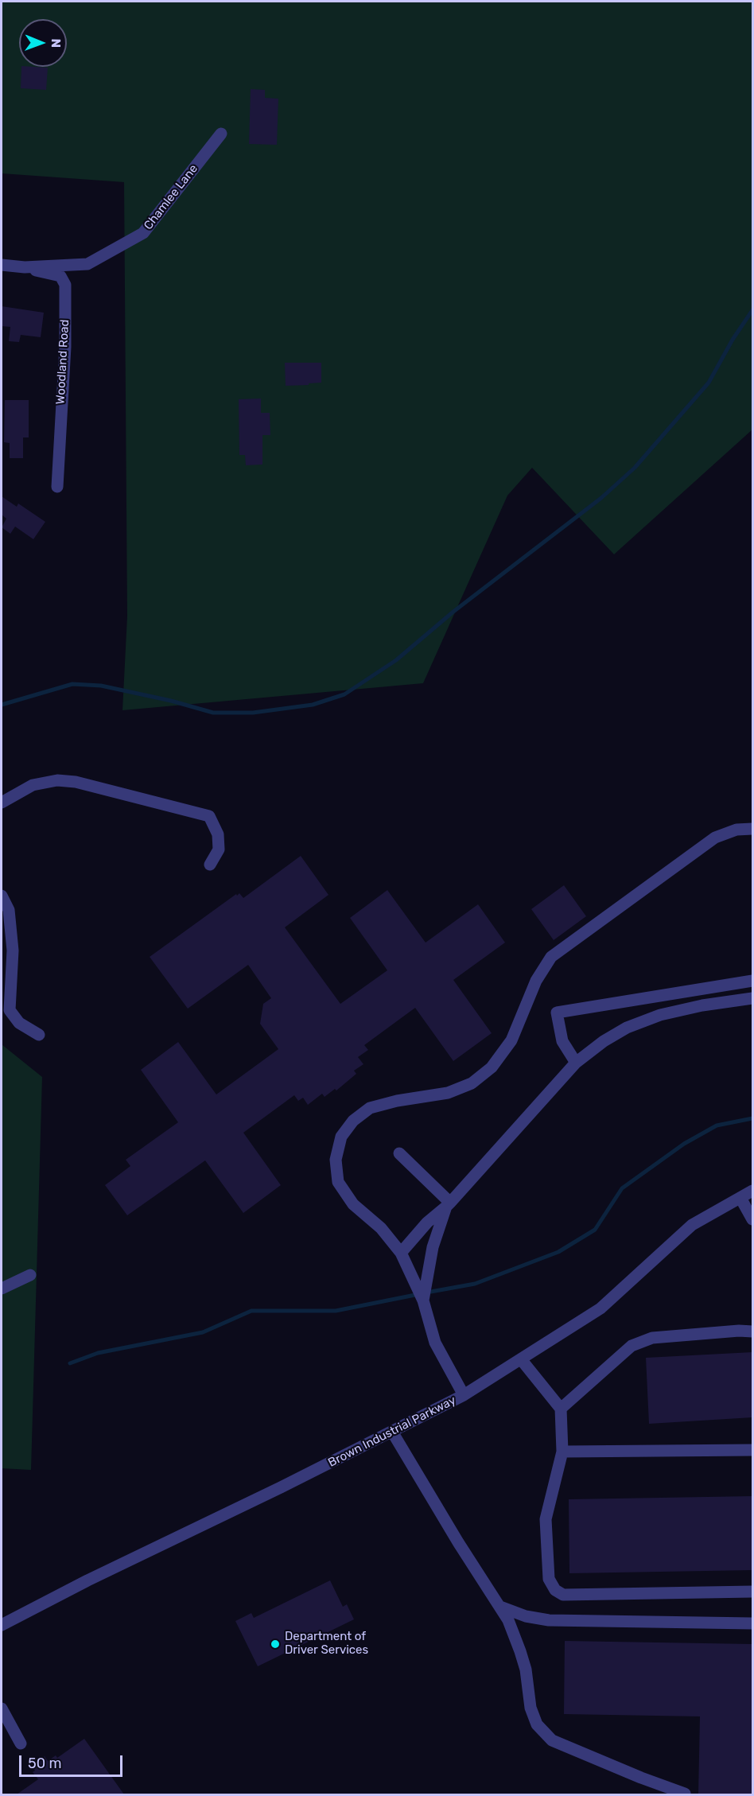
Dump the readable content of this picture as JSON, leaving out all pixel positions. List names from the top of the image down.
{
  "streets": {
    "street": ["Chamlee Lane", "Woodland Road", "Brown Industrial Parkway"]
  },
  "crossings": [
    ["Chamlee Lane", "Woodland Road"]
  ],
  "places": ["Department of Driver Services"],
  "scale_bar": "50 m",
  "north": "right"
}
